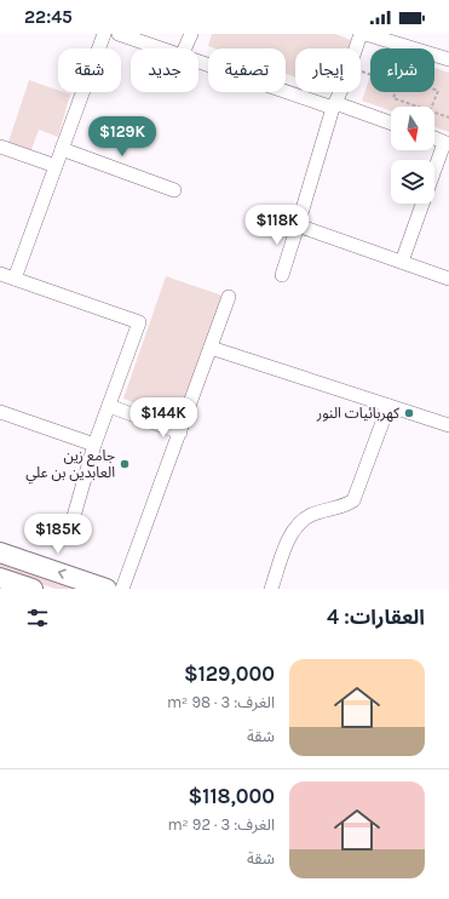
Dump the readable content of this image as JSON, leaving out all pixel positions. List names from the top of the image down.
{
  "places": ["كهربائيات النور", "جامع زين العابدين بن علي"],
  "north": "bottom",
  "page": {
    "status": "22:45",
    "chip": [
      "شراء",
      "إيجار",
      "تصفية",
      "جديد",
      "شقة"
    ],
    "price": [
      "$129K",
      "$118K",
      "$144K",
      "$185K"
    ],
    "heading": "العقارات: 4",
    "list": [
      {
        "name": "$129,000",
        "note": "الغرف: 3 · 98 m² · شقة"
      },
      {
        "name": "$118,000",
        "note": "الغرف: 3 · 92 m² · شقة"
      }
    ]
  }
}
